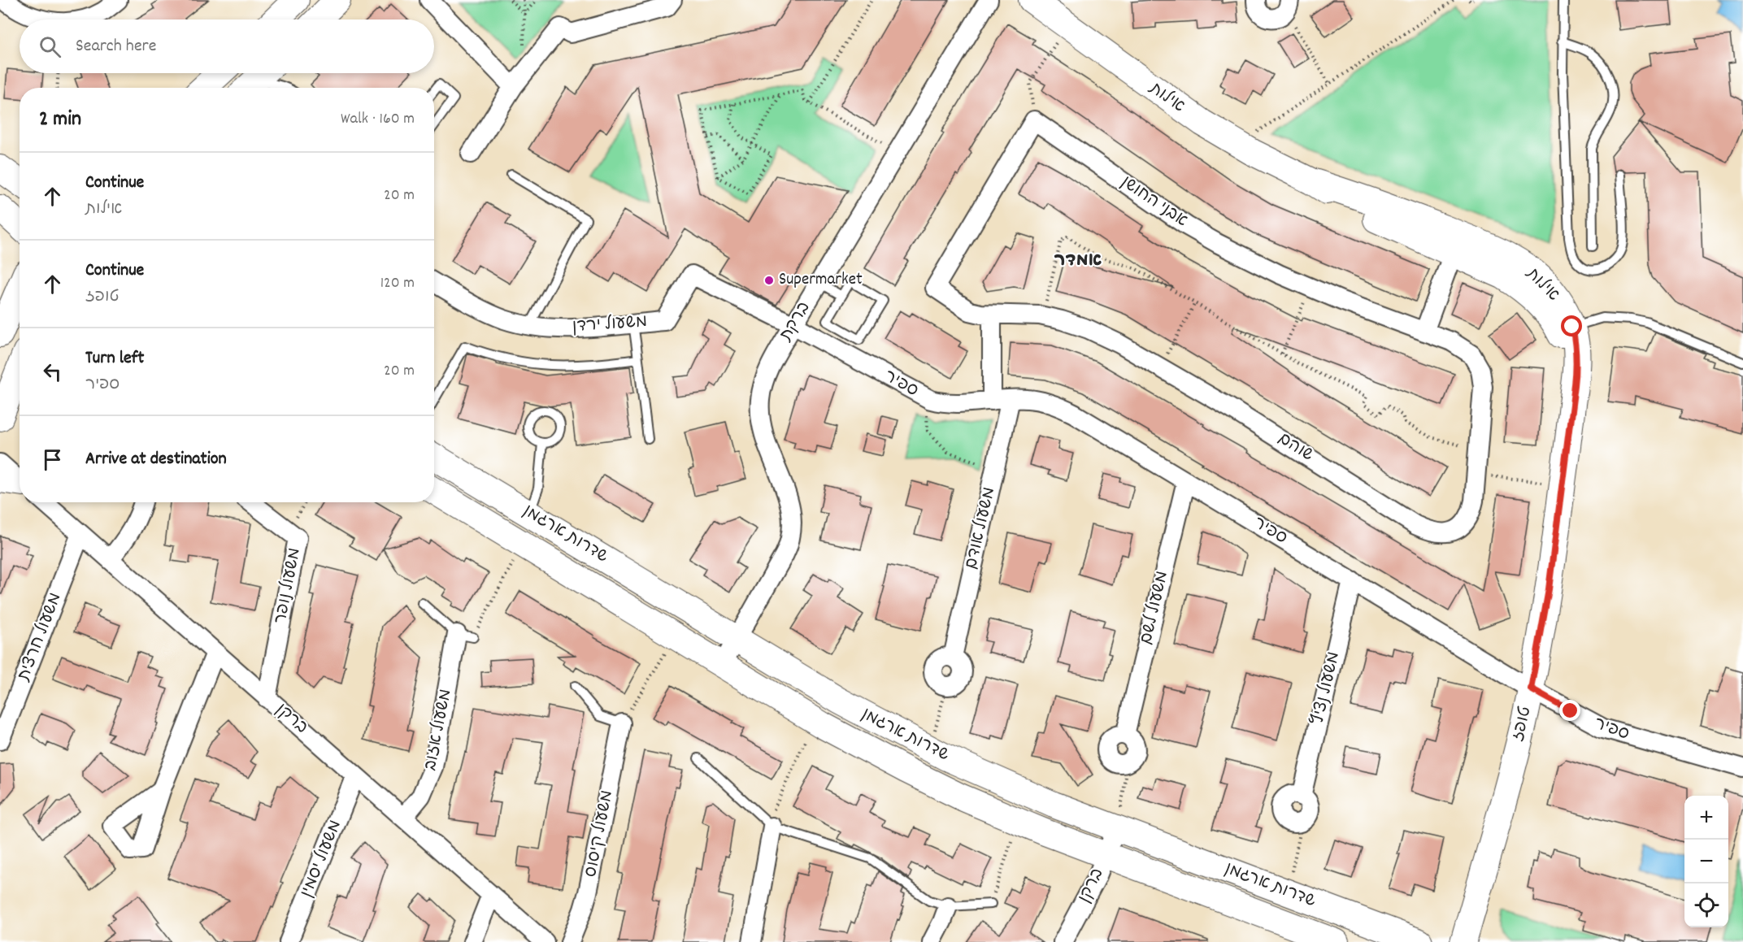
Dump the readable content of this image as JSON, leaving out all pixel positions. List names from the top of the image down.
{
  "streets": {
    "street": [
      "אילות",
      "אבני החושן",
      "ברקת",
      "משעול ירדן",
      "ספיר",
      "שוהם",
      "משעול אודם",
      "שדרות ארגמן",
      "משעול נופר",
      "משעול לשם",
      "משעול חרצית",
      "משעול נציץ",
      "ברקן",
      "טופז",
      "משעול אזוב",
      "משעול קיסוס",
      "משעול יסמין"
    ]
  },
  "crossings": [
    ["אילות", "טופז"],
    ["אבני החושן", "שוהם"],
    ["ברקת", "משעול ירדן"],
    ["ברקת", "ספיר"],
    ["ברקת", "שדרות ארגמן"],
    ["משעול ירדן", "ספיר"],
    ["ספיר", "משעול אודם"],
    ["ספיר", "משעול לשם"],
    ["ספיר", "משעול נציץ"],
    ["ספיר", "טופז"],
    ["שדרות ארגמן", "ברקן"],
    ["משעול נופר", "ברקן"],
    ["משעול חרצית", "ברקן"],
    ["ברקן", "משעול אזוב"],
    ["ברקן", "משעול יסמין"]
  ],
  "districts": ["אמדר"],
  "places": ["Supermarket"],
  "page": {
    "search": "Search here",
    "heading": ["2 min", "Walk · 160 m"],
    "list": [
      ["Continue", "אילות", "20 m"],
      ["Continue", "טופז", "120 m"],
      ["Turn left", "ספיר", "20 m"],
      "Arrive at destination"
    ],
    "map_buttons": ["+", "−"]
  }
}
